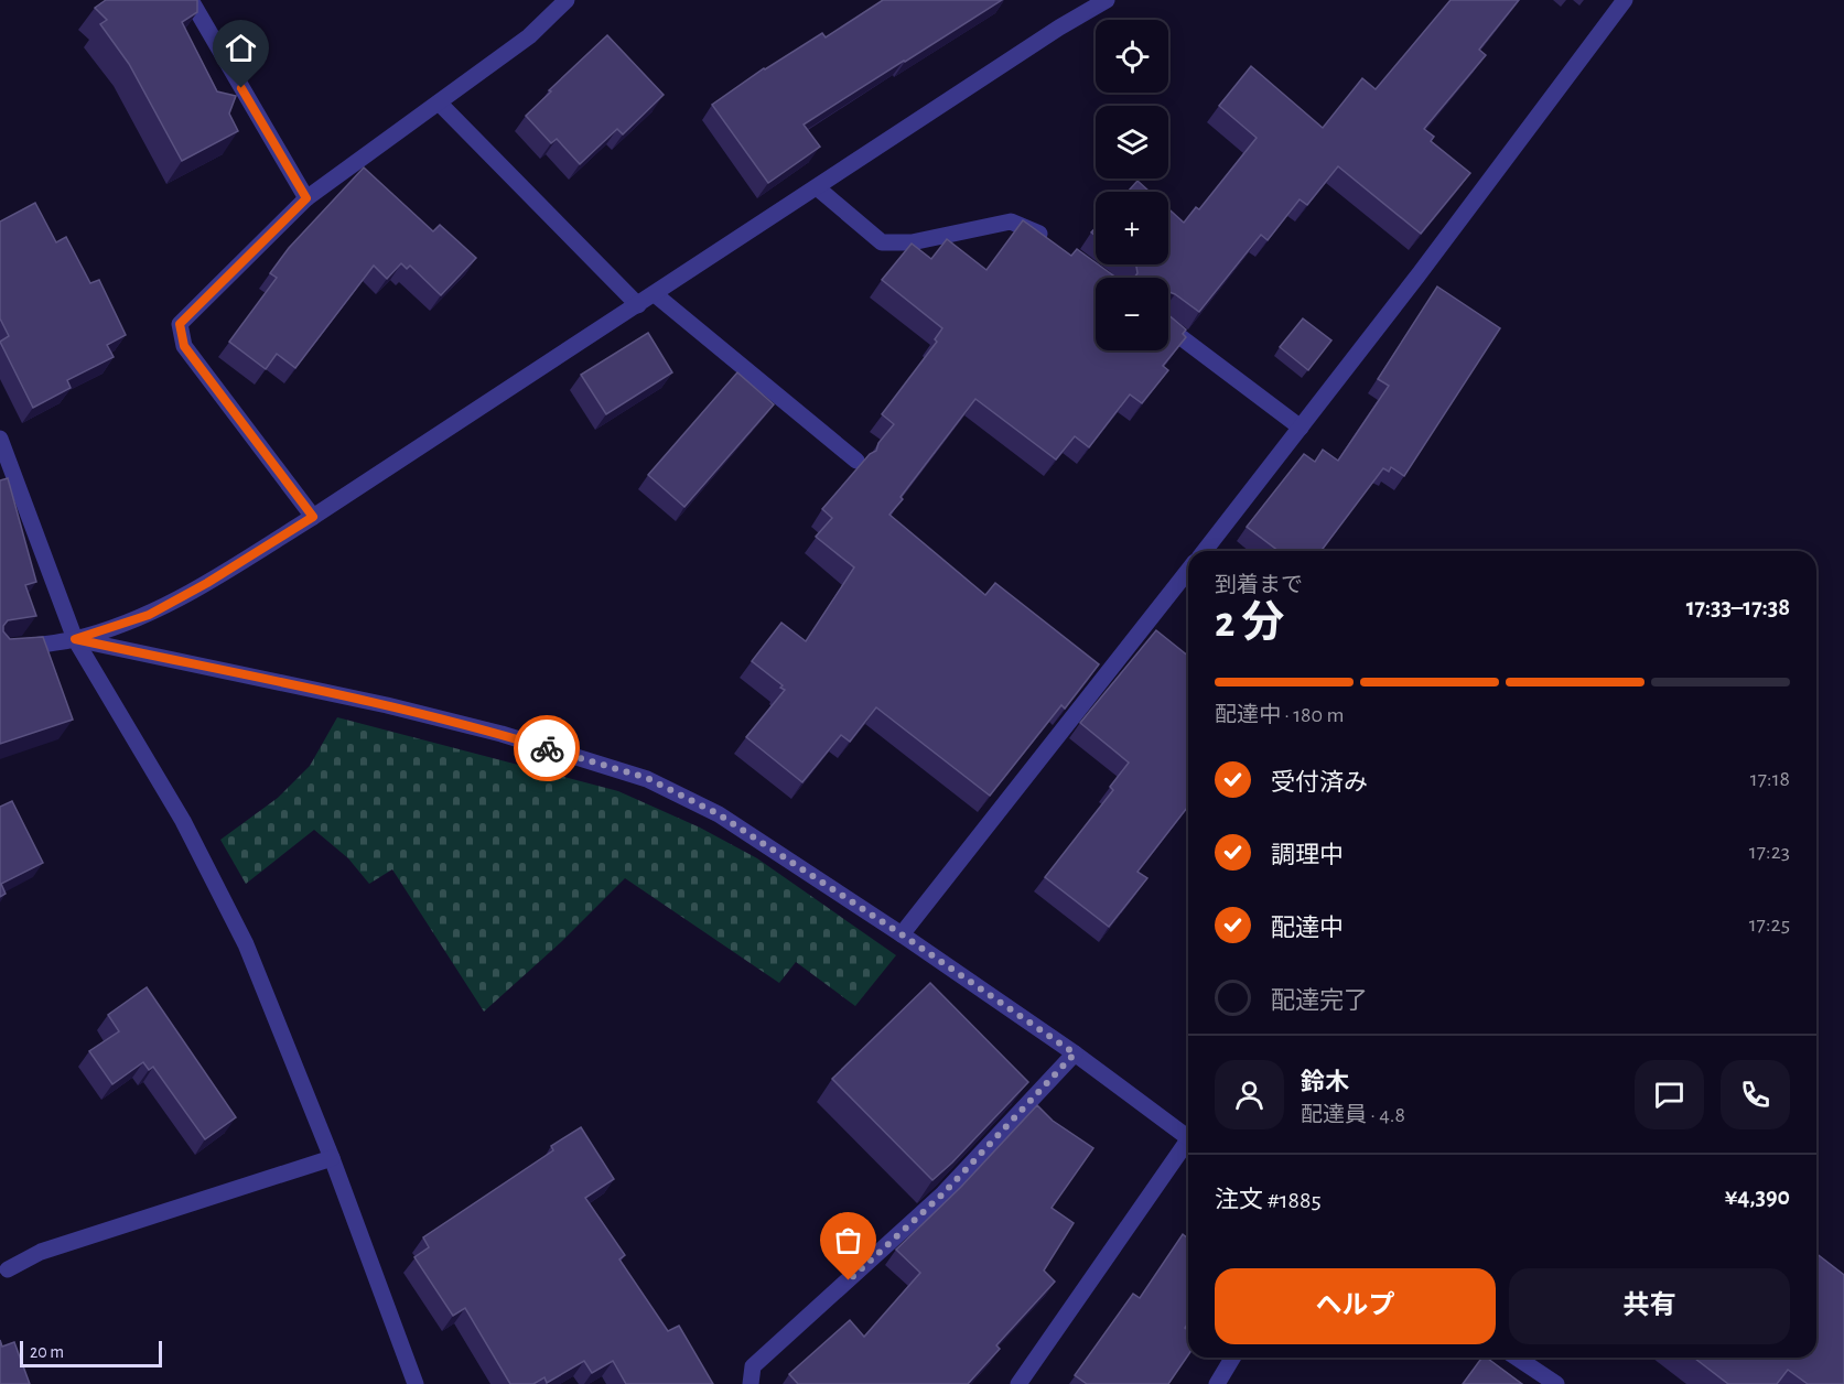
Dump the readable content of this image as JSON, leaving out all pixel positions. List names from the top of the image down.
{
  "scale_bar": "20 m",
  "page": {
    "map_buttons": ["+", "−"],
    "heading": ["2 分", "到着まで", "17:33–17:38"],
    "panel": [
      "鈴木",
      "配達員 · 4.8",
      "注文 #1885",
      "¥4,390"
    ],
    "bar": "配達中 · 180 m",
    "list": [
      ["受付済み", "17:18"],
      ["調理中", "17:23"],
      ["配達中", "17:25"],
      "配達完了"
    ],
    "buttons": ["ヘルプ", "共有"],
    "scale": "20 m"
  }
}
